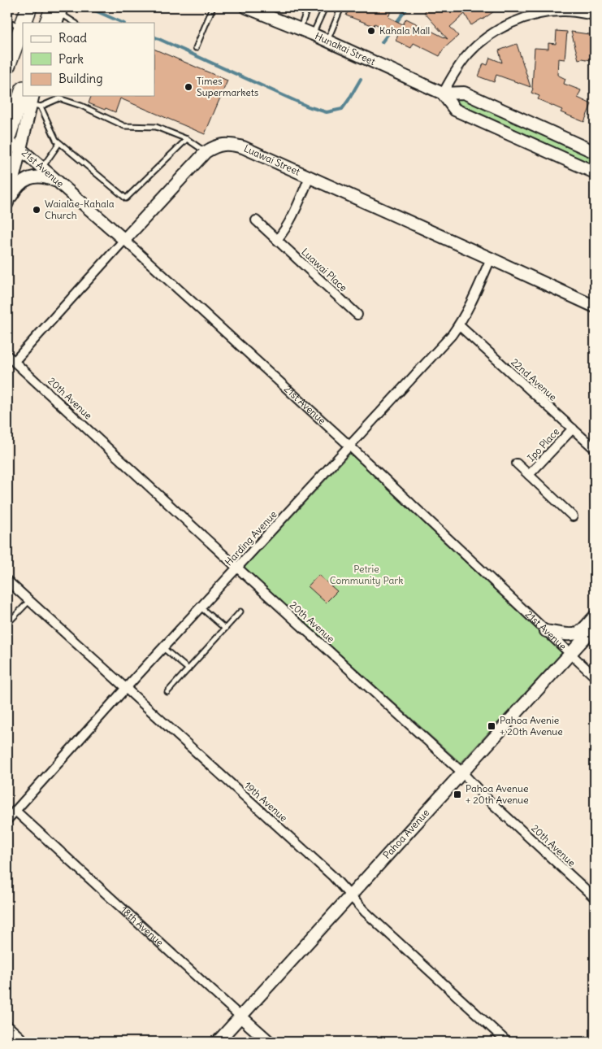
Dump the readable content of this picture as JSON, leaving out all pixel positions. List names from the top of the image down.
{
  "streets": {
    "street": [
      "Hunakai Street",
      "Luawai Street",
      "21st Avenue",
      "Luawai Place",
      "22nd Avenue",
      "20th Avenue",
      "Ipo Place",
      "Harding Avenue",
      "19th Avenue",
      "Pahoa Avenue",
      "18th Avenue"
    ]
  },
  "crossings": [
    ["Luawai Street", "21st Avenue"],
    ["Luawai Street", "20th Avenue"],
    ["Luawai Street", "Harding Avenue"],
    ["21st Avenue", "Harding Avenue"],
    ["21st Avenue", "Pahoa Avenue"],
    ["22nd Avenue", "Ipo Place"],
    ["22nd Avenue", "Harding Avenue"],
    ["20th Avenue", "Harding Avenue"],
    ["20th Avenue", "Pahoa Avenue"],
    ["Harding Avenue", "19th Avenue"],
    ["Harding Avenue", "18th Avenue"],
    ["19th Avenue", "Pahoa Avenue"],
    ["Pahoa Avenue", "18th Avenue"]
  ],
  "parks": ["Petrie Community Park"],
  "places": {
    "other": ["Kahala Mall", "Times Supermarkets", "Waialae-Kahala Church"],
    "transit": ["Pahoa Avenie + 20th Avenue", "Pahoa Avenue + 20th Avenue"]
  },
  "legend": ["Road", "Park", "Building"]
}
